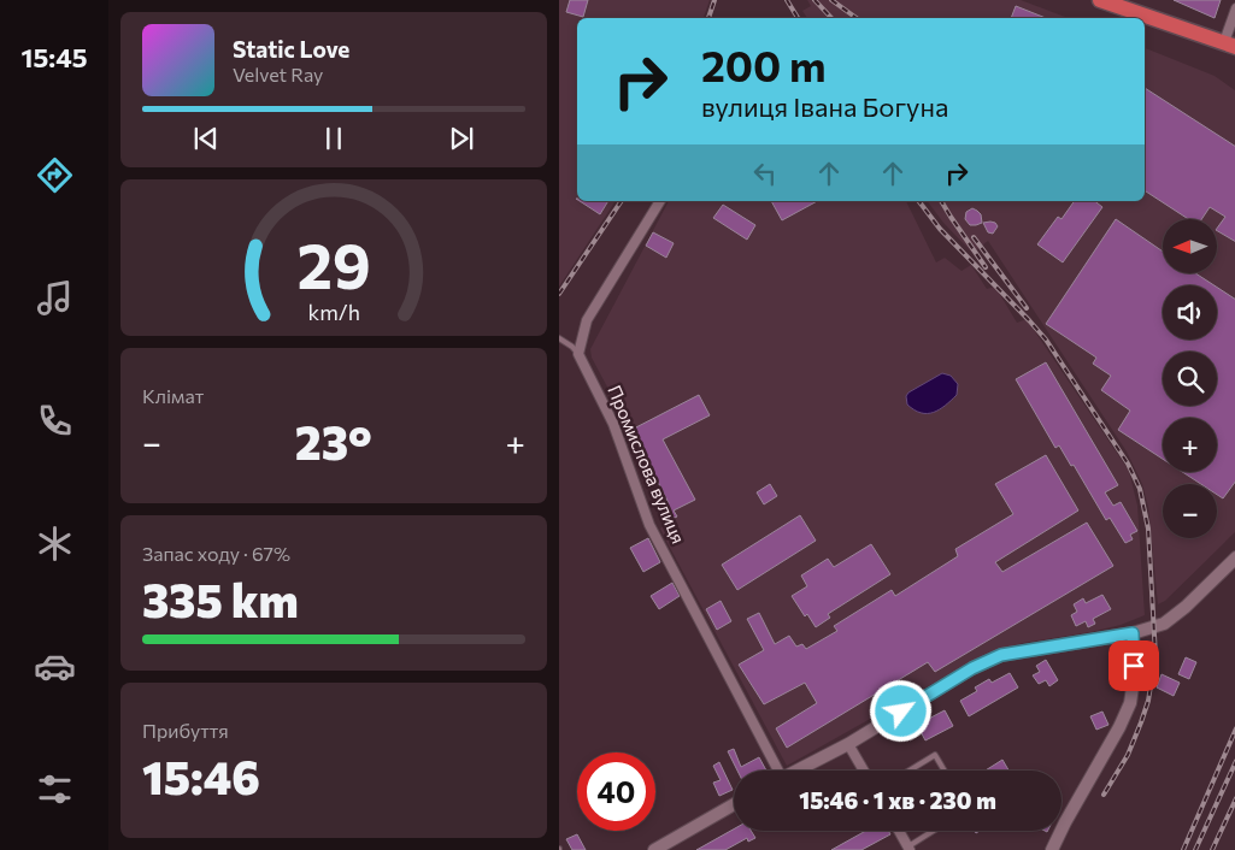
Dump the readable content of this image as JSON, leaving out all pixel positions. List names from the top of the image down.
{
  "streets": {
    "street": ["Промислова вулиця"]
  },
  "north": "left",
  "page": {
    "tabs": "15:45",
    "turn": ["200 m", "вулиця Івана Богуна"],
    "song": ["Static Love", "Velvet Ray"],
    "map_buttons": ["+", "−"],
    "tile": [
      "Клімат",
      ["Запас ходу · 67%", "335 km"],
      ["Прибуття", "15:46"]
    ],
    "heat": ["−", "23°", "+"],
    "limit": "40",
    "trip": "15:46 · 1 хв · 230 m",
    "gauge": ["29", "km/h"]
  }
}
